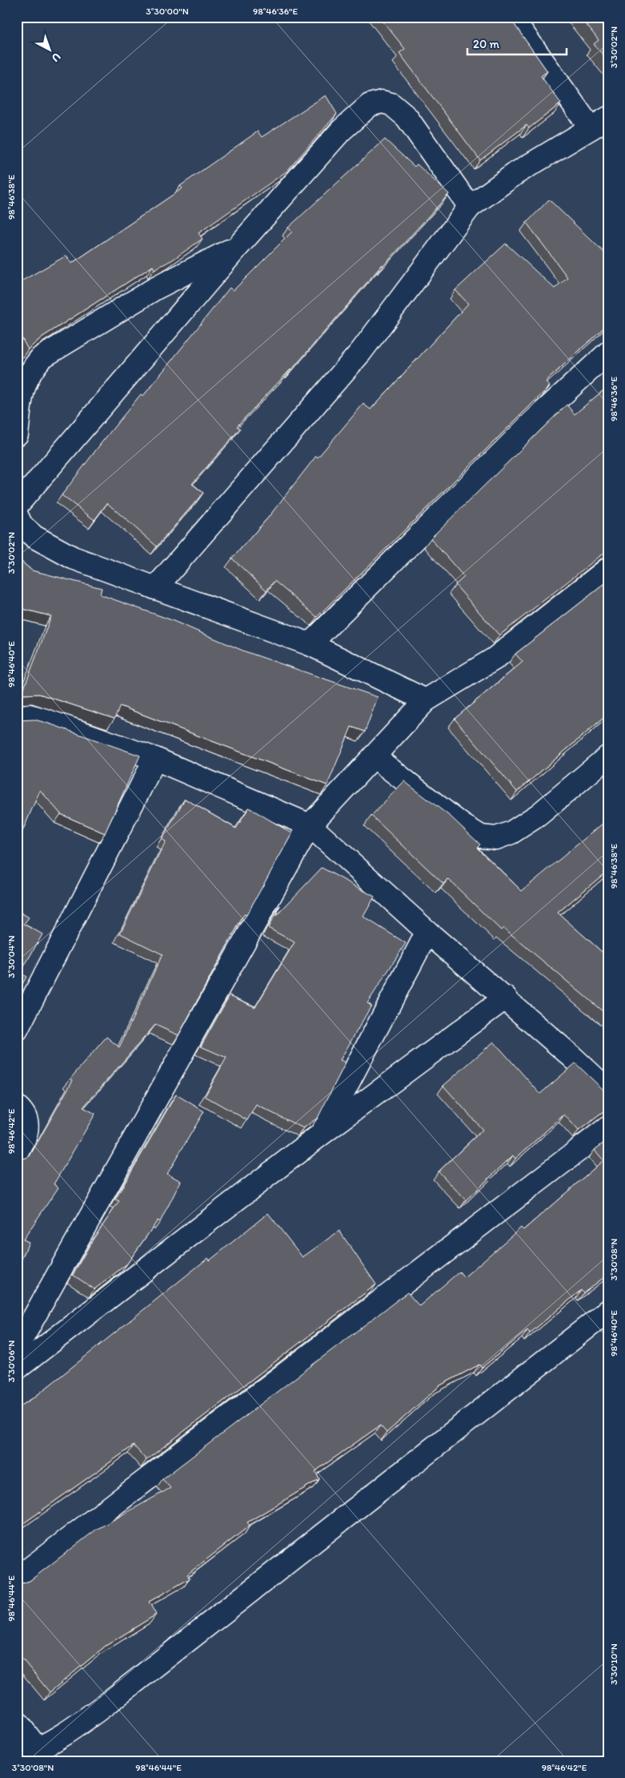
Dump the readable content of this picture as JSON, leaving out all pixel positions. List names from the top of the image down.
{
  "scale_bar": "20 m",
  "north": "bottom right",
  "coordinates": [
    "3°30'00\"N",
    "98°46'36\"E",
    "3°30'02\"N",
    "98°46'38\"E",
    "98°46'40\"E",
    "3°30'04\"N",
    "98°46'42\"E",
    "3°30'08\"N",
    "3°30'06\"N",
    "98°46'44\"E",
    "3°30'10\"N"
  ]
}
